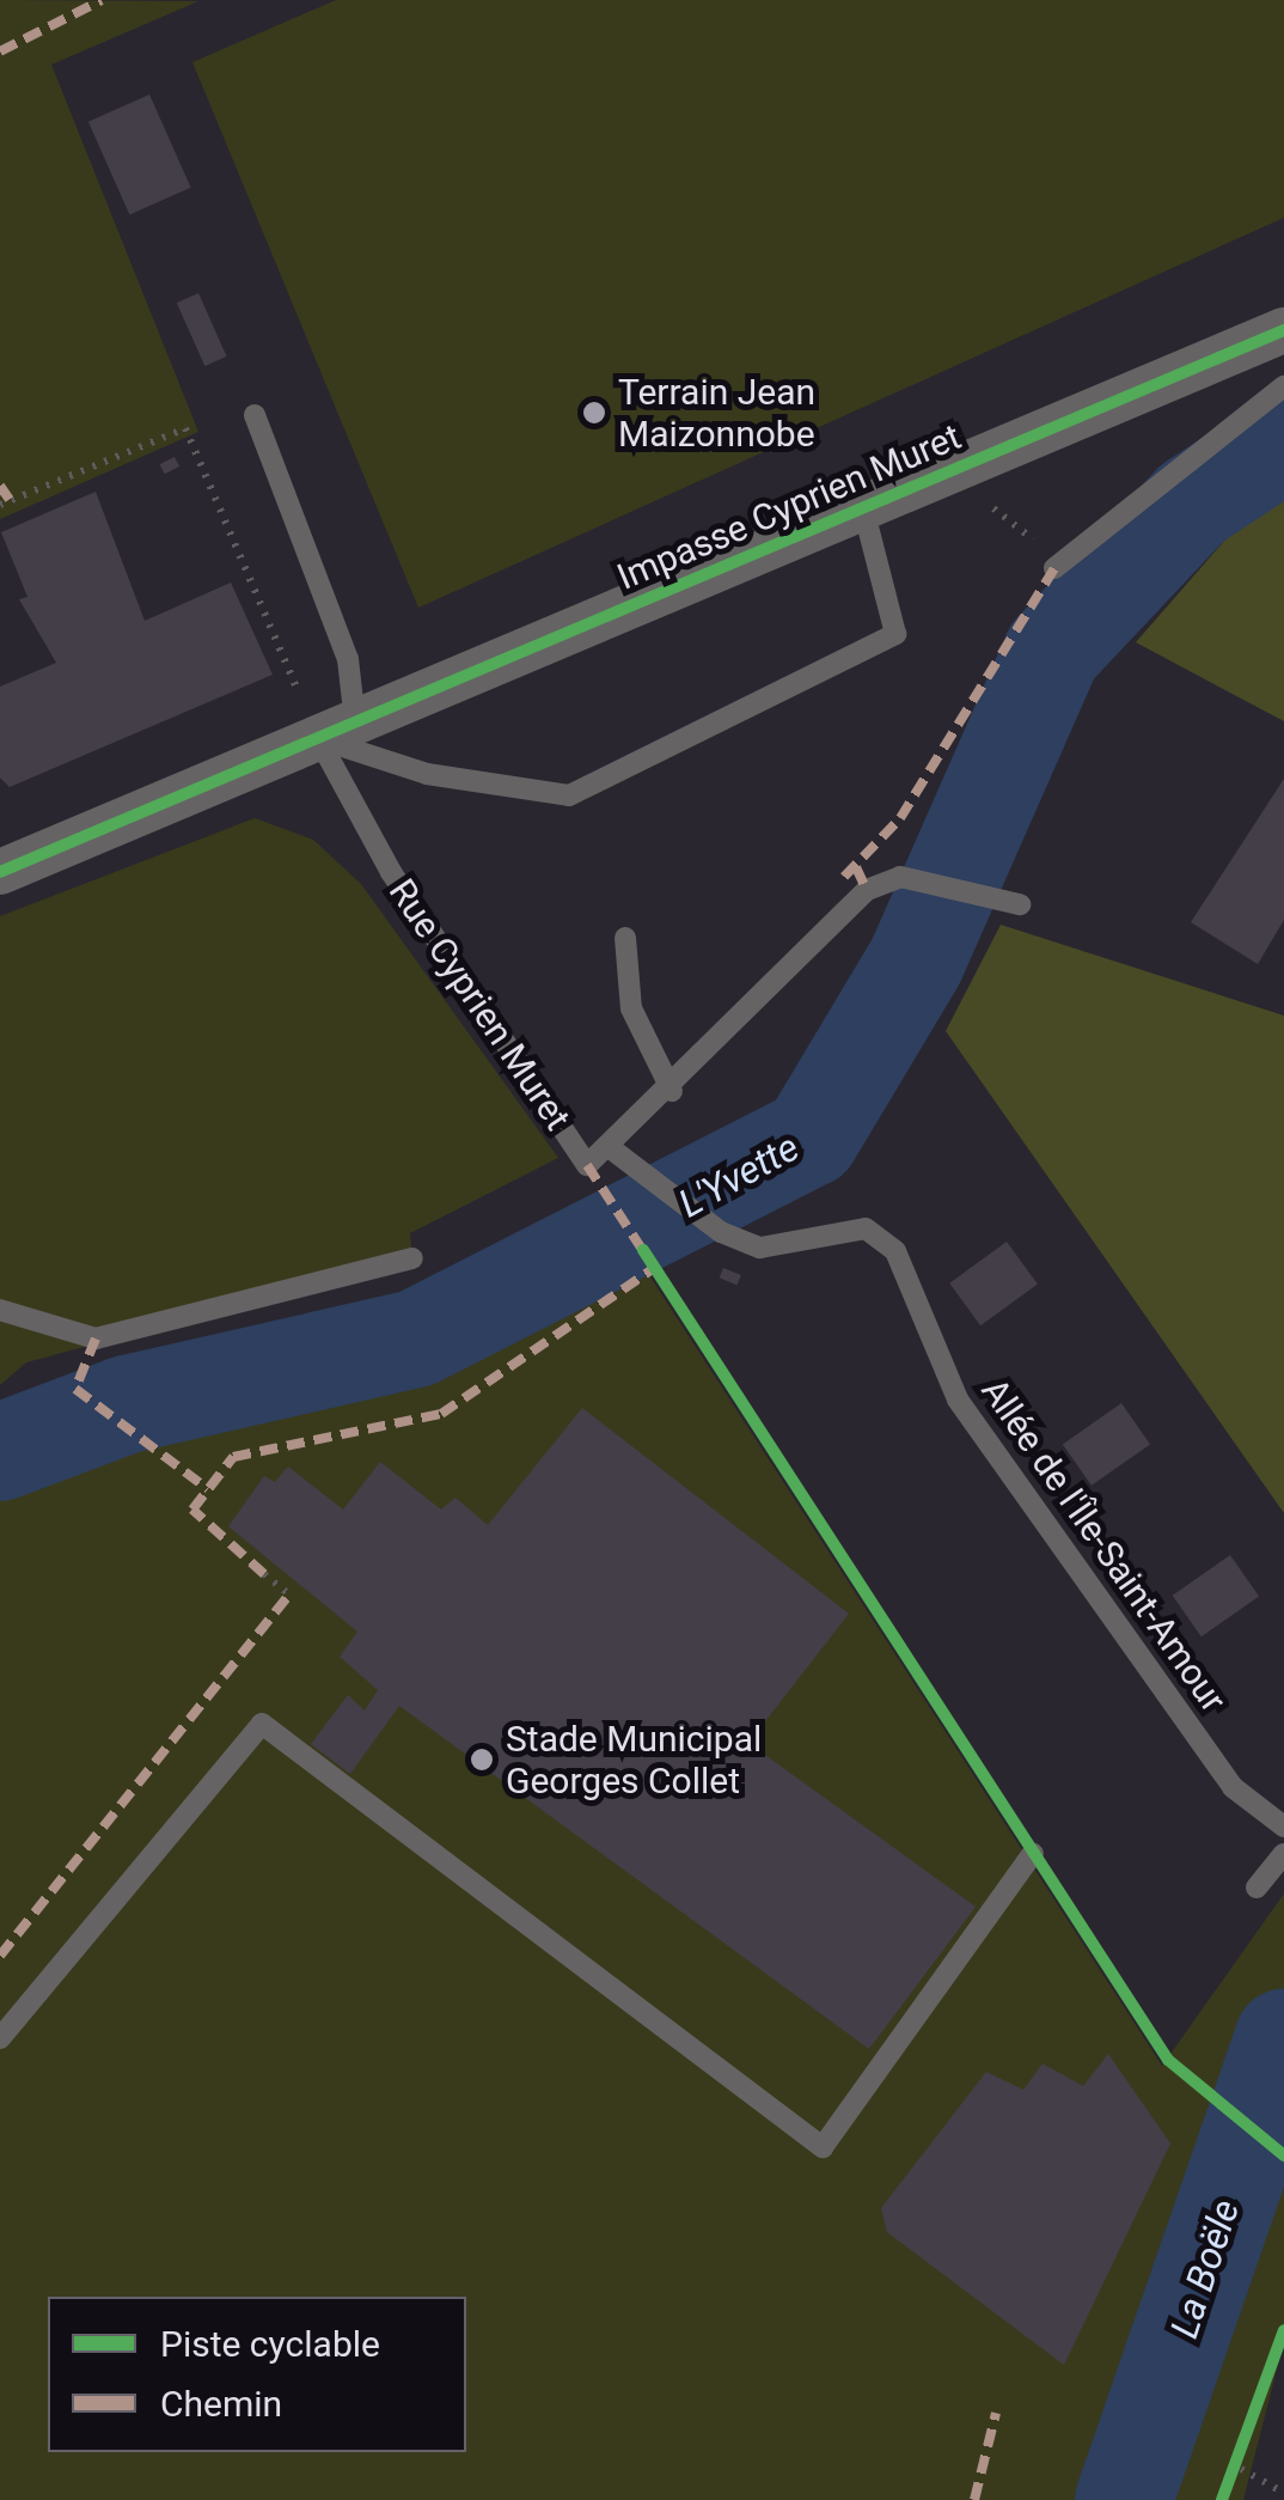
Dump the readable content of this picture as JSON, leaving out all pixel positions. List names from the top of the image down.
{
  "streets": {
    "street": ["Impasse Cyprien Muret"],
    "lane": ["Rue Cyprien Muret", "Allée de l'Île-Saint-Amour"]
  },
  "crossings": [
    ["Impasse Cyprien Muret", "Rue Cyprien Muret"],
    ["Rue Cyprien Muret", "Allée de l'Île-Saint-Amour"]
  ],
  "water": ["L'Yvette", "La Boële"],
  "places": ["Terrain Jean Maizonnobe", "Stade Municipal Georges Collet"],
  "legend": ["Piste cyclable", "Chemin"]
}
